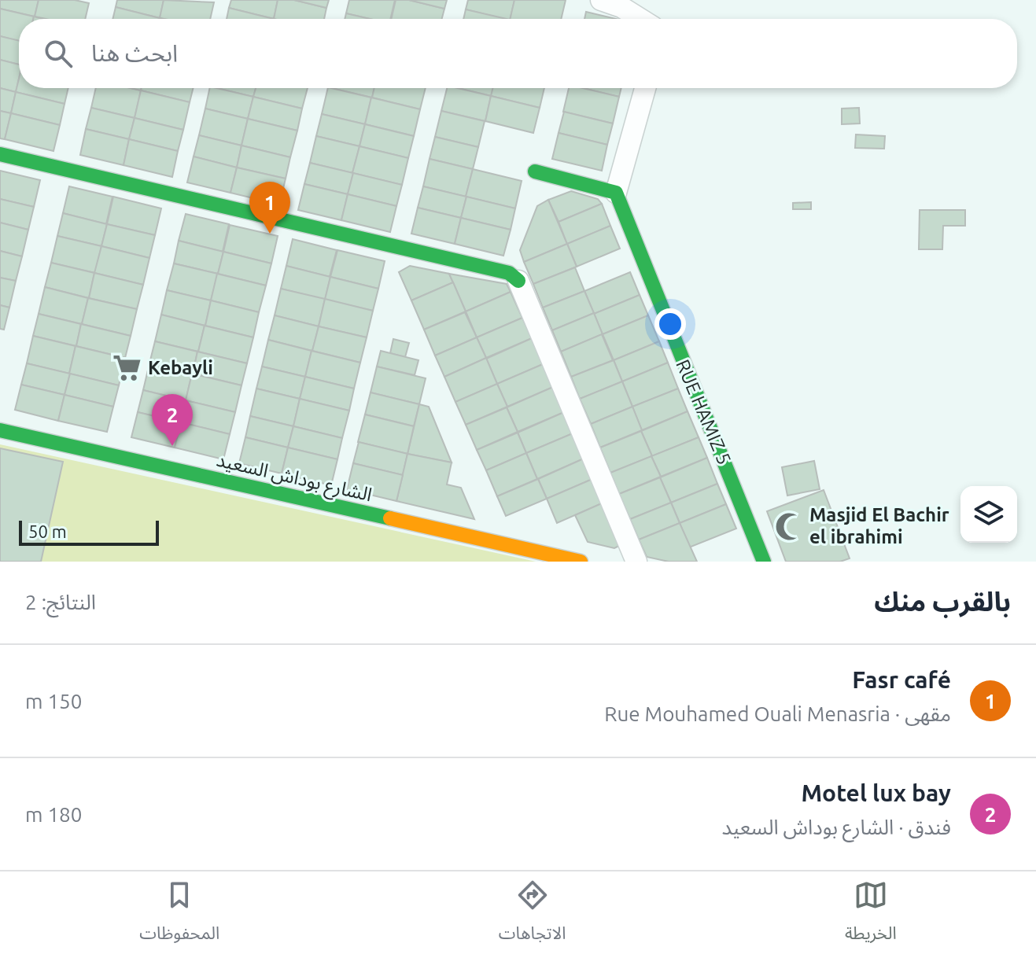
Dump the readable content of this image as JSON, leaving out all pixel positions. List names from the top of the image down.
{
  "streets": {
    "street": ["RUE HAMIZ 5", "الشارع بوداش السعيد"]
  },
  "places": {
    "supermarket": ["Kebayli"],
    "mosque": ["Masjid El Bachir el ibrahimi"]
  },
  "scale_bar": "50 m",
  "page": {
    "search": "ابحث هنا",
    "pins": ["1", "2"],
    "scale": "50 m",
    "heading": ["بالقرب منك", "النتائج: 2"],
    "list": [
      {
        "mark": "1",
        "name": "Fasr café",
        "note": "مقهى · Rue Mouhamed Ouali Menasria",
        "value": "150 m"
      },
      {
        "mark": "2",
        "name": "Motel lux bay",
        "note": "فندق · الشارع بوداش السعيد",
        "value": "180 m"
      }
    ],
    "nav": ["الخريطة", "الاتجاهات", "المحفوظات"]
  }
}
